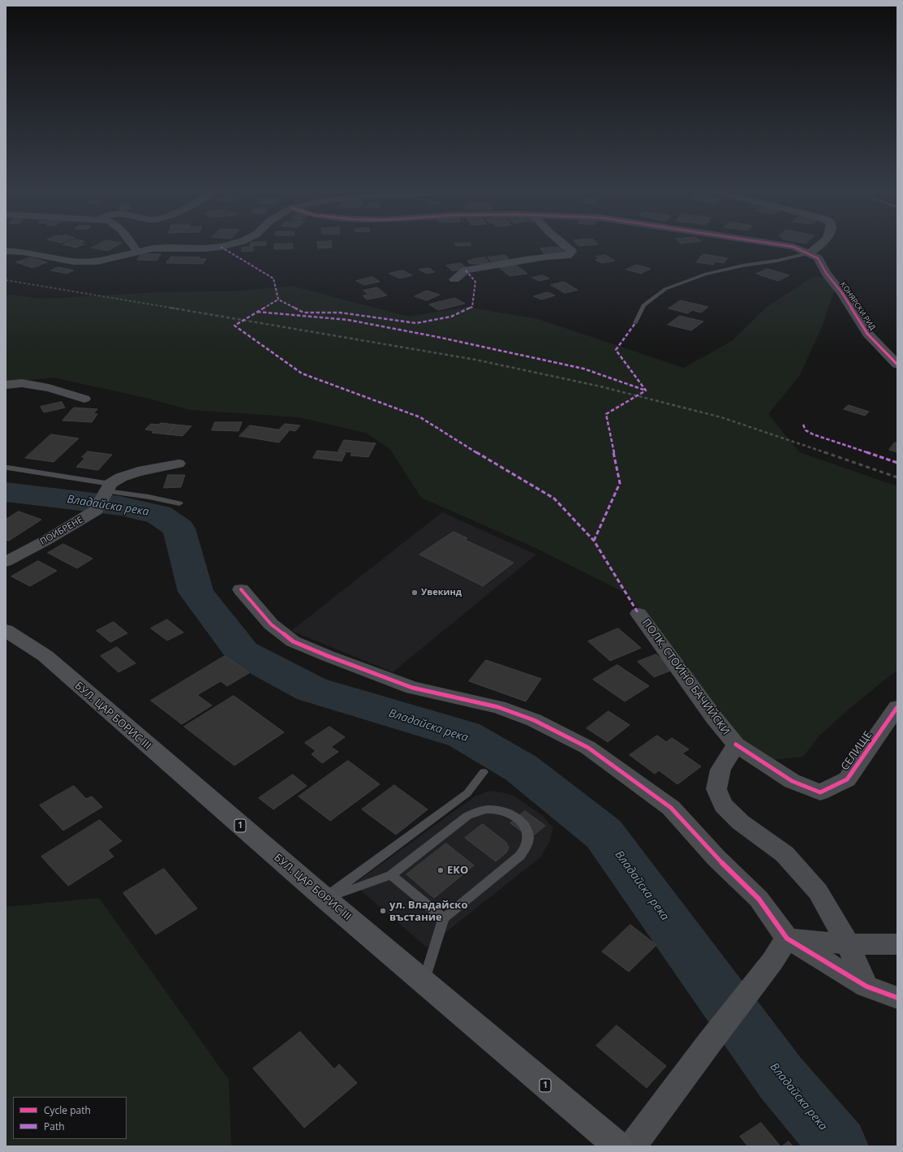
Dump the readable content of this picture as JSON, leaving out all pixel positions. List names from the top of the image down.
{
  "streets": {
    "main road": ["БУЛ. ЦАР БОРИС III", "1"],
    "street": [
      "КОНЯРСКИ РИД",
      "ПОИБРЕНЕ",
      "ПОЛК. СТОЙНО БАЧИЙСКИ",
      "СЕЛИЩЕ"
    ]
  },
  "crossings": [
    ["ПОЛК. СТОЙНО БАЧИЙСКИ", "СЕЛИЩЕ"]
  ],
  "water": ["Владайска река"],
  "places": ["Увекинд", "EKO", "ул. Владайско въстание"],
  "legend": ["Cycle path", "Path"]
}
